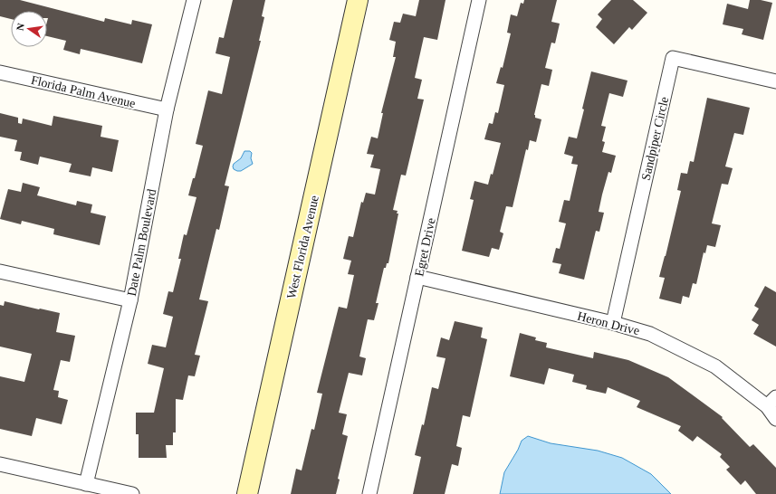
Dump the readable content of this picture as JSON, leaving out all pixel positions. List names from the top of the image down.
{
  "streets": {
    "street": [
      "Florida Palm Avenue",
      "Sandpiper Circle",
      "Date Palm Boulevard",
      "West Florida Avenue",
      "Egret Drive",
      "Heron Drive"
    ]
  },
  "crossings": [
    ["Florida Palm Avenue", "Date Palm Boulevard"],
    ["Sandpiper Circle", "Heron Drive"],
    ["Egret Drive", "Heron Drive"]
  ],
  "north": "left"
}
